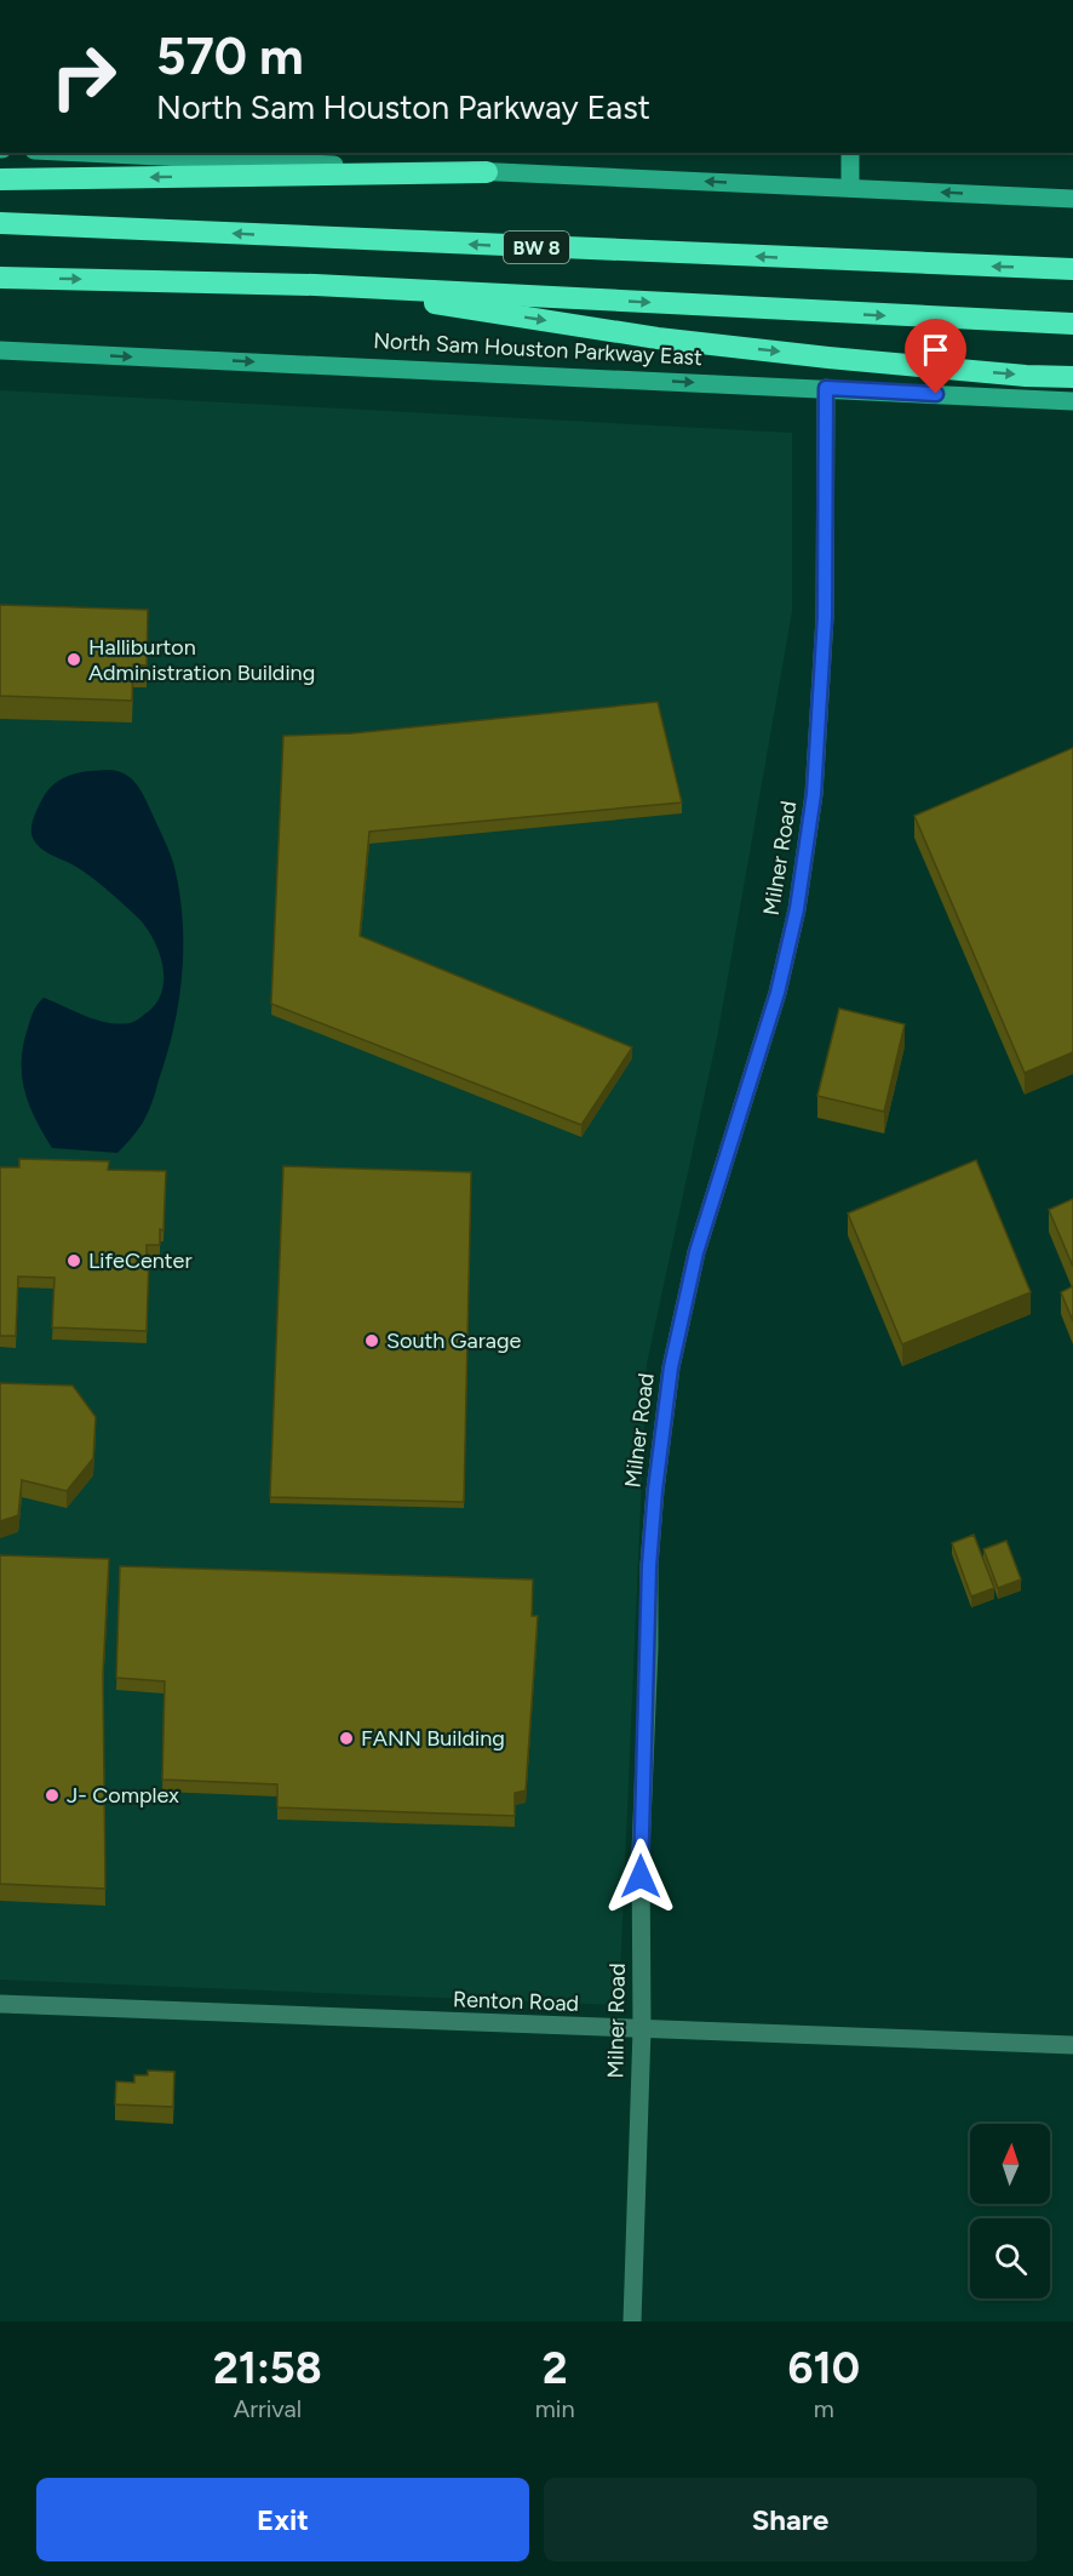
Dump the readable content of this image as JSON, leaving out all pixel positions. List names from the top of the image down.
{
  "streets": {
    "highway": ["BW 8"],
    "main road": ["North Sam Houston Parkway East"],
    "street": ["Milner Road", "Renton Road"]
  },
  "crossings": [
    ["North Sam Houston Parkway East", "Milner Road"],
    ["Milner Road", "Renton Road"]
  ],
  "one_way": ["North Sam Houston Parkway East"],
  "places": [
    "Halliburton Administration Building",
    "LifeCenter",
    "South Garage",
    "FANN Building",
    "J- Complex"
  ],
  "north": "top",
  "page": {
    "turn": ["570 m", "North Sam Houston Parkway East"],
    "eta": [
      "21:58",
      "Arrival",
      "2",
      "min",
      "610",
      "m"
    ],
    "buttons": ["Exit", "Share"]
  }
}
